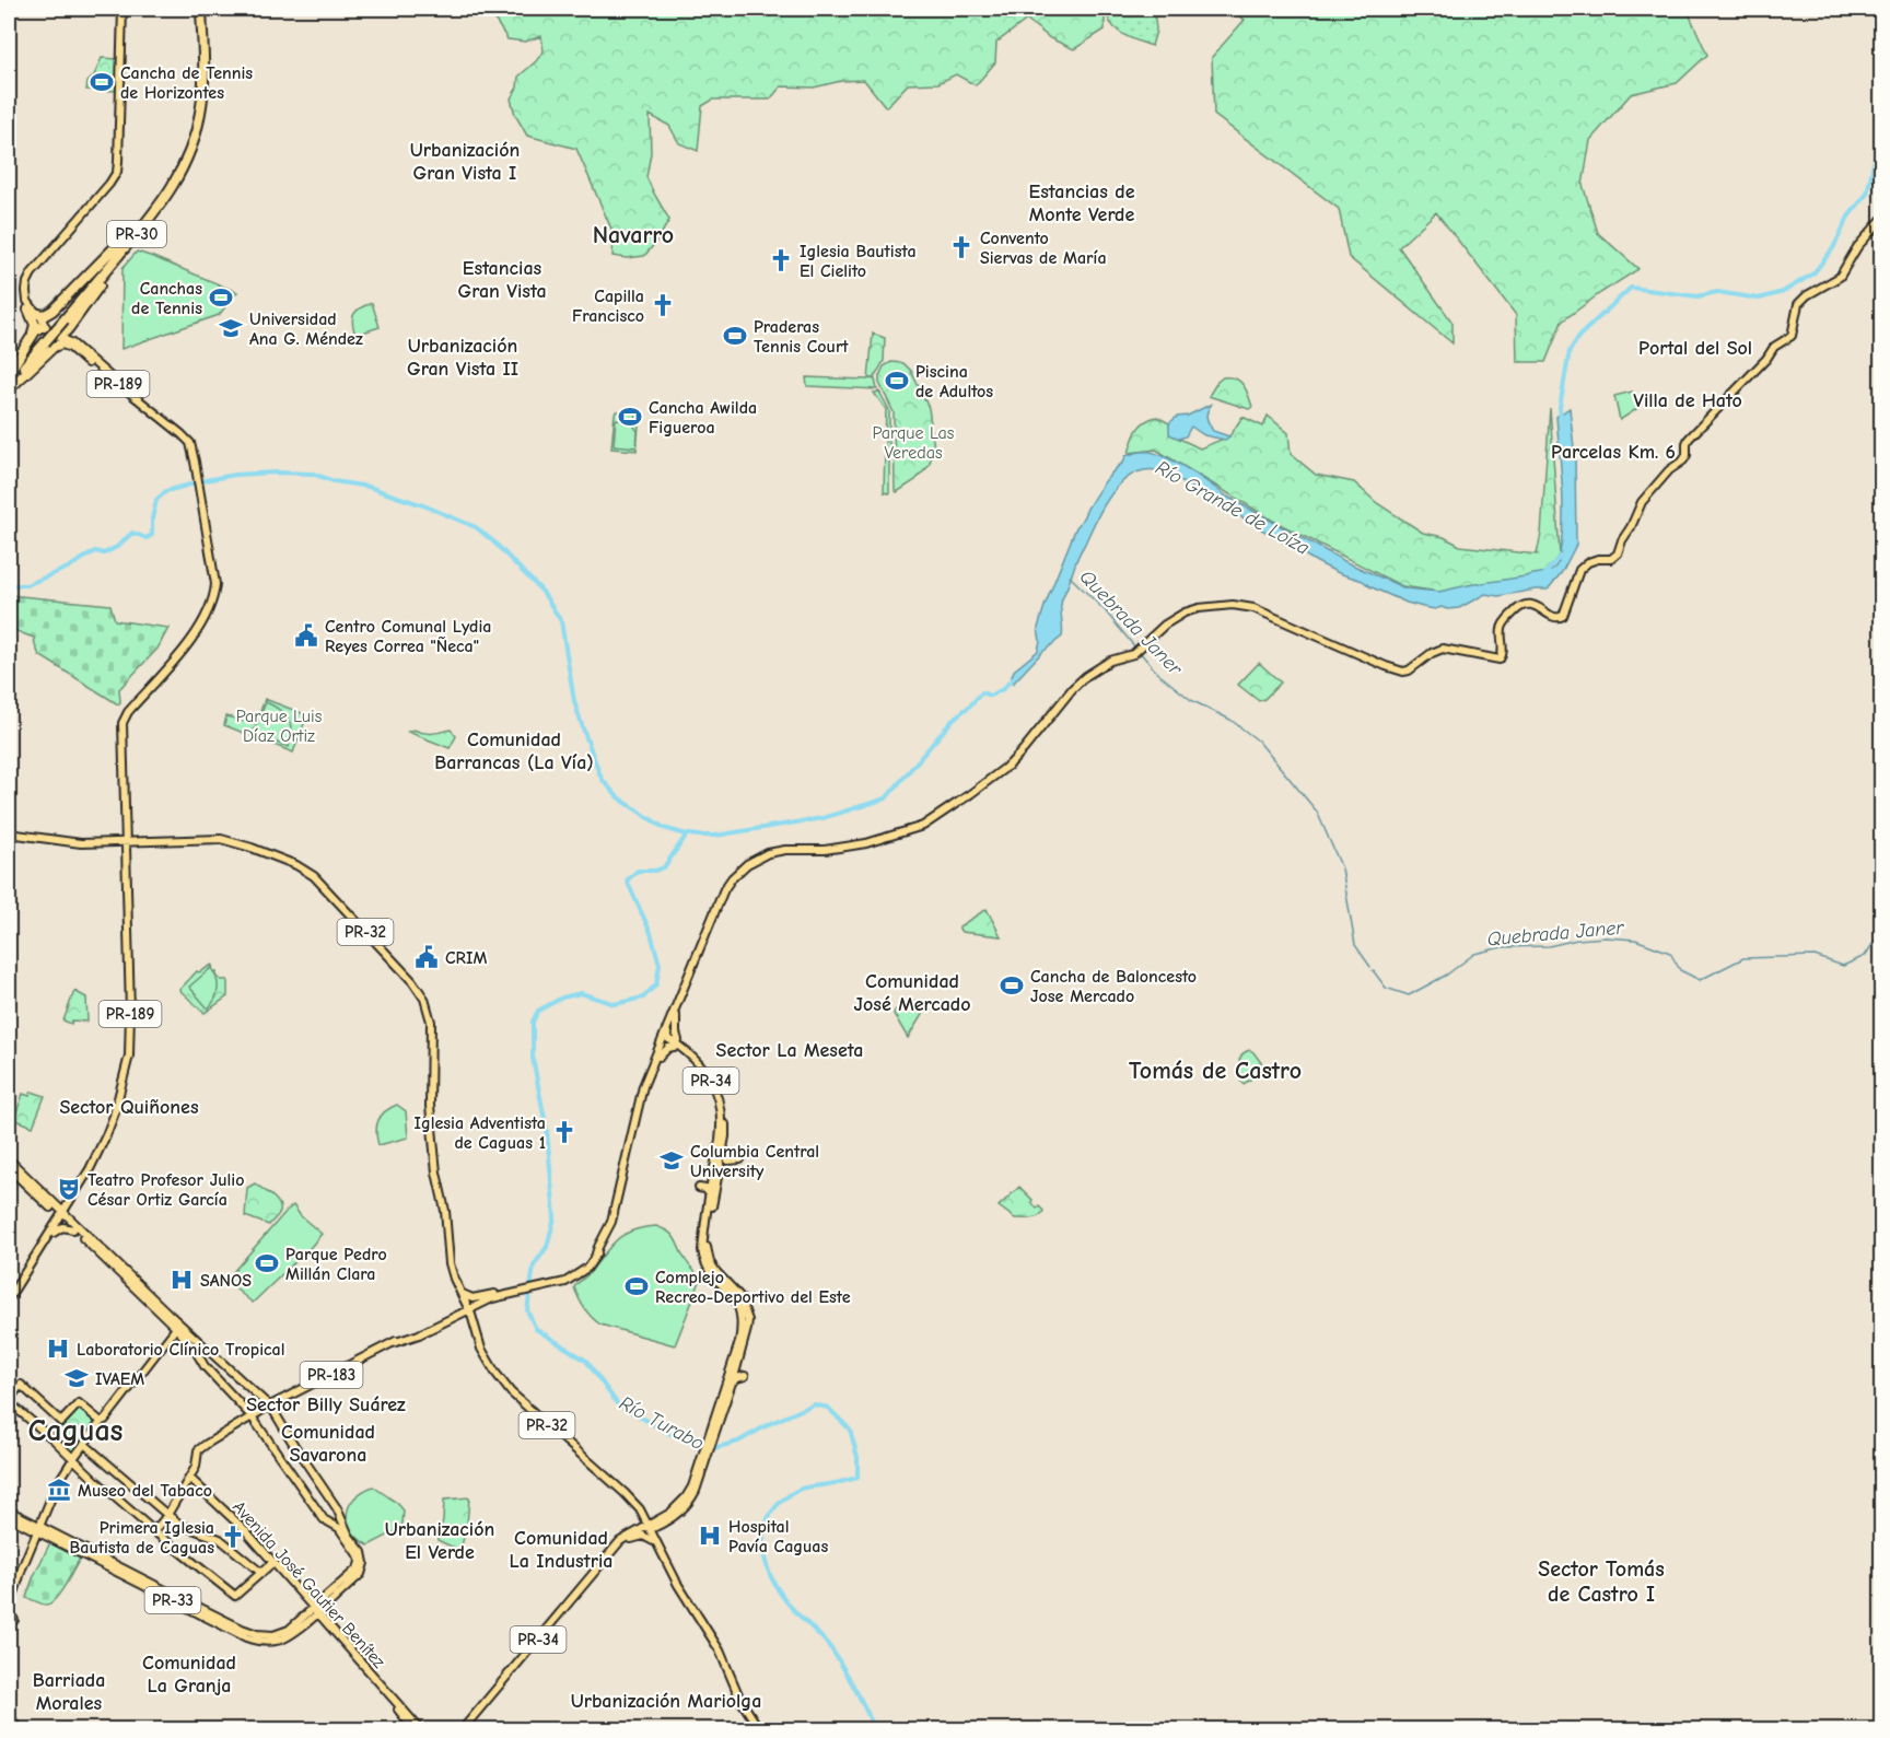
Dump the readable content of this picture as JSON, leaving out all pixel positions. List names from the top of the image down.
{
  "streets": {
    "highway": ["PR-30"],
    "main road": [
      "PR-189",
      "PR-32",
      "PR-34",
      "PR-183",
      "Avenida José Gautier Benítez",
      "PR-33"
    ]
  },
  "crossings": [
    ["PR-189", "PR-32"],
    ["PR-32", "PR-34"],
    ["PR-32", "PR-183"],
    ["PR-34", "PR-183"],
    ["PR-183", "Avenida José Gautier Benítez"],
    ["PR-183", "PR-33"],
    ["Avenida José Gautier Benítez", "PR-33"]
  ],
  "districts": [
    "Urbanización Gran Vista I",
    "Estancias de Monte Verde",
    "Navarro",
    "Estancias Gran Vista",
    "Urbanización Gran Vista II",
    "Portal del Sol",
    "Villa de Hato",
    "Parcelas Km. 6",
    "Comunidad Barrancas (La Vía)",
    "Comunidad José Mercado",
    "Sector La Meseta",
    "Tomás de Castro",
    "Sector Quiñones",
    "Sector Billy Suárez",
    "Caguas",
    "Comunidad Savarona",
    "Urbanización El Verde",
    "Comunidad La Industria",
    "Sector Tomás de Castro I",
    "Comunidad La Granja",
    "Barriada Morales",
    "Urbanización Mariolga"
  ],
  "water": ["Río Grande de Loíza", "Quebrada Janer", "Río Turabo"],
  "parks": ["Parque Las Veredas", "Parque Luis Díaz Ortiz"],
  "places": {
    "sports": [
      "Cancha de Tennis de Horizontes",
      "Canchas de Tennis",
      "Praderas Tennis Court",
      "Piscina de Adultos",
      "Cancha Awilda Figueroa",
      "Cancha de Baloncesto Jose Mercado",
      "Parque Pedro Millán Clara",
      "Complejo Recreo-Deportivo del Este"
    ],
    "church": [
      "Convento Siervas de María",
      "Iglesia Bautista El Cielito",
      "Capilla Francisco",
      "Iglesia Adventista de Caguas 1",
      "Primera Iglesia Bautista de Caguas"
    ],
    "school or university": ["Universidad Ana G. Méndez", "Columbia Central University", "IVAEM"],
    "public building": ["Centro Comunal Lydia Reyes Correa \"Ñeca\"", "CRIM"],
    "theatre": ["Teatro Profesor Julio César Ortiz García"],
    "hospital": ["SANOS", "Laboratorio Clínico Tropical", "Hospital Pavía Caguas"],
    "museum": ["Museo del Tabaco"]
  }
}
